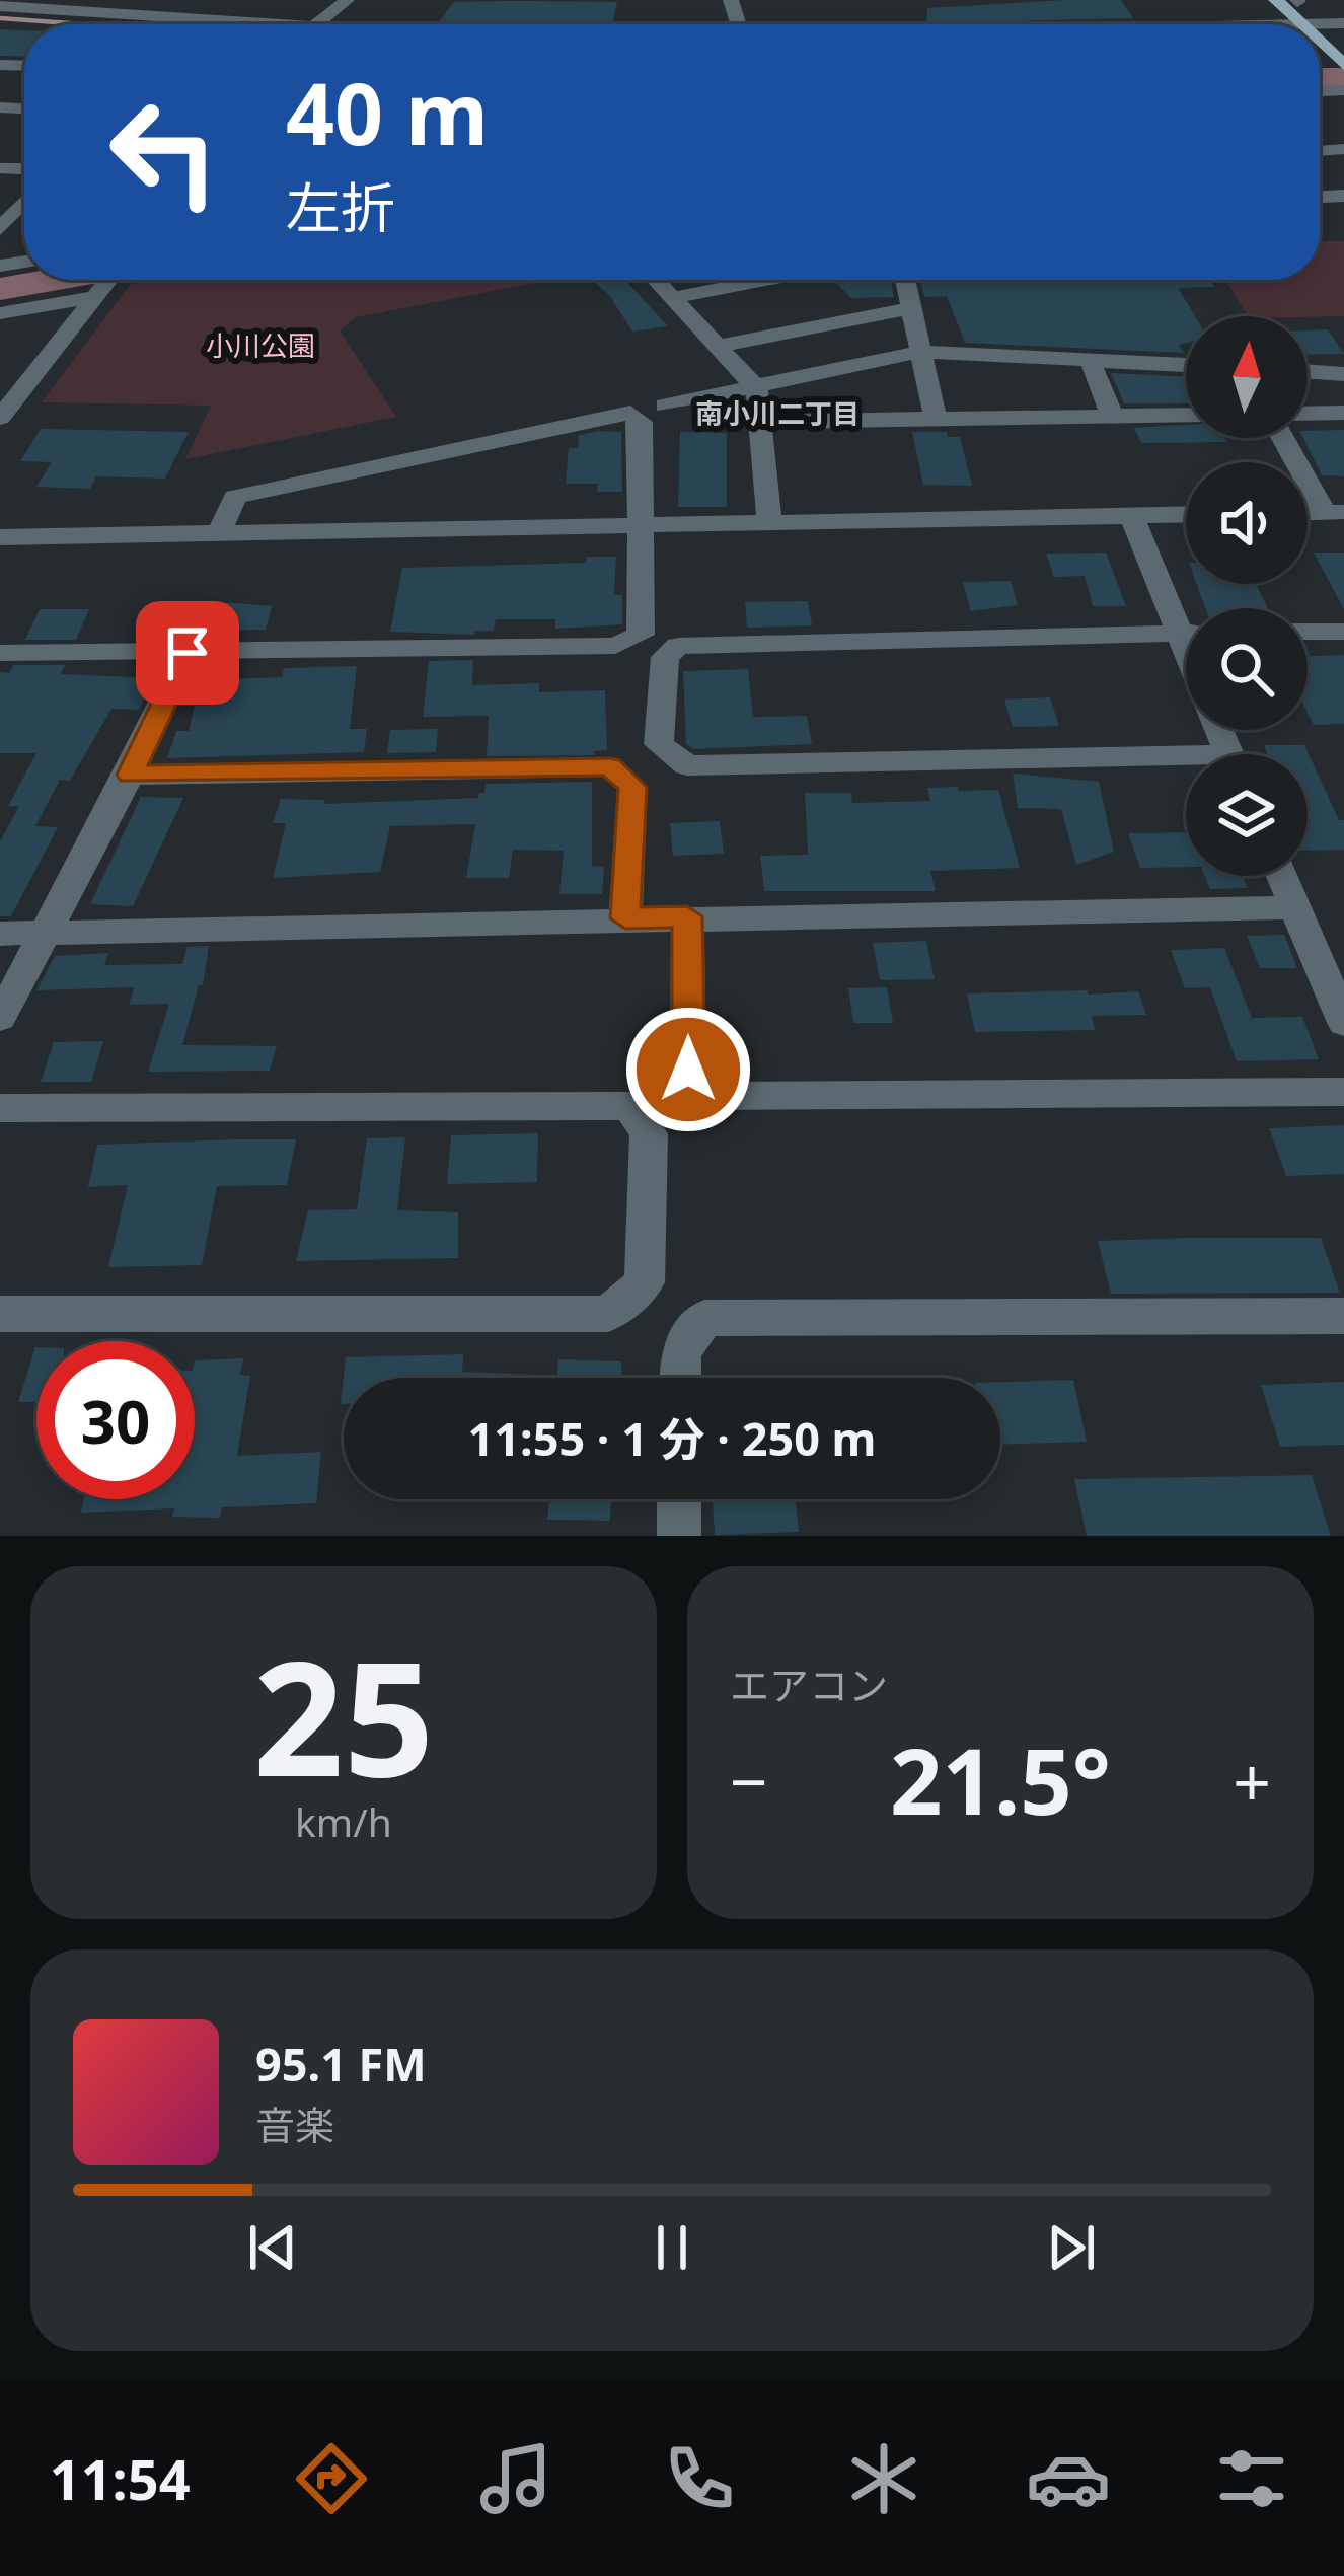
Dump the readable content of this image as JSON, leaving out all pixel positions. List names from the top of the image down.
{
  "districts": ["南小川二丁目"],
  "parks": ["小川公園"],
  "north": "top",
  "page": {
    "turn": ["40 m", "左折"],
    "limit": "30",
    "trip": "11:55 · 1 分 · 250 m",
    "tile": [
      ["25", "km/h"],
      "エアコン"
    ],
    "heat": ["−", "21.5°", "+"],
    "song": ["95.1 FM", "音楽"],
    "tabs": "11:54"
  }
}
